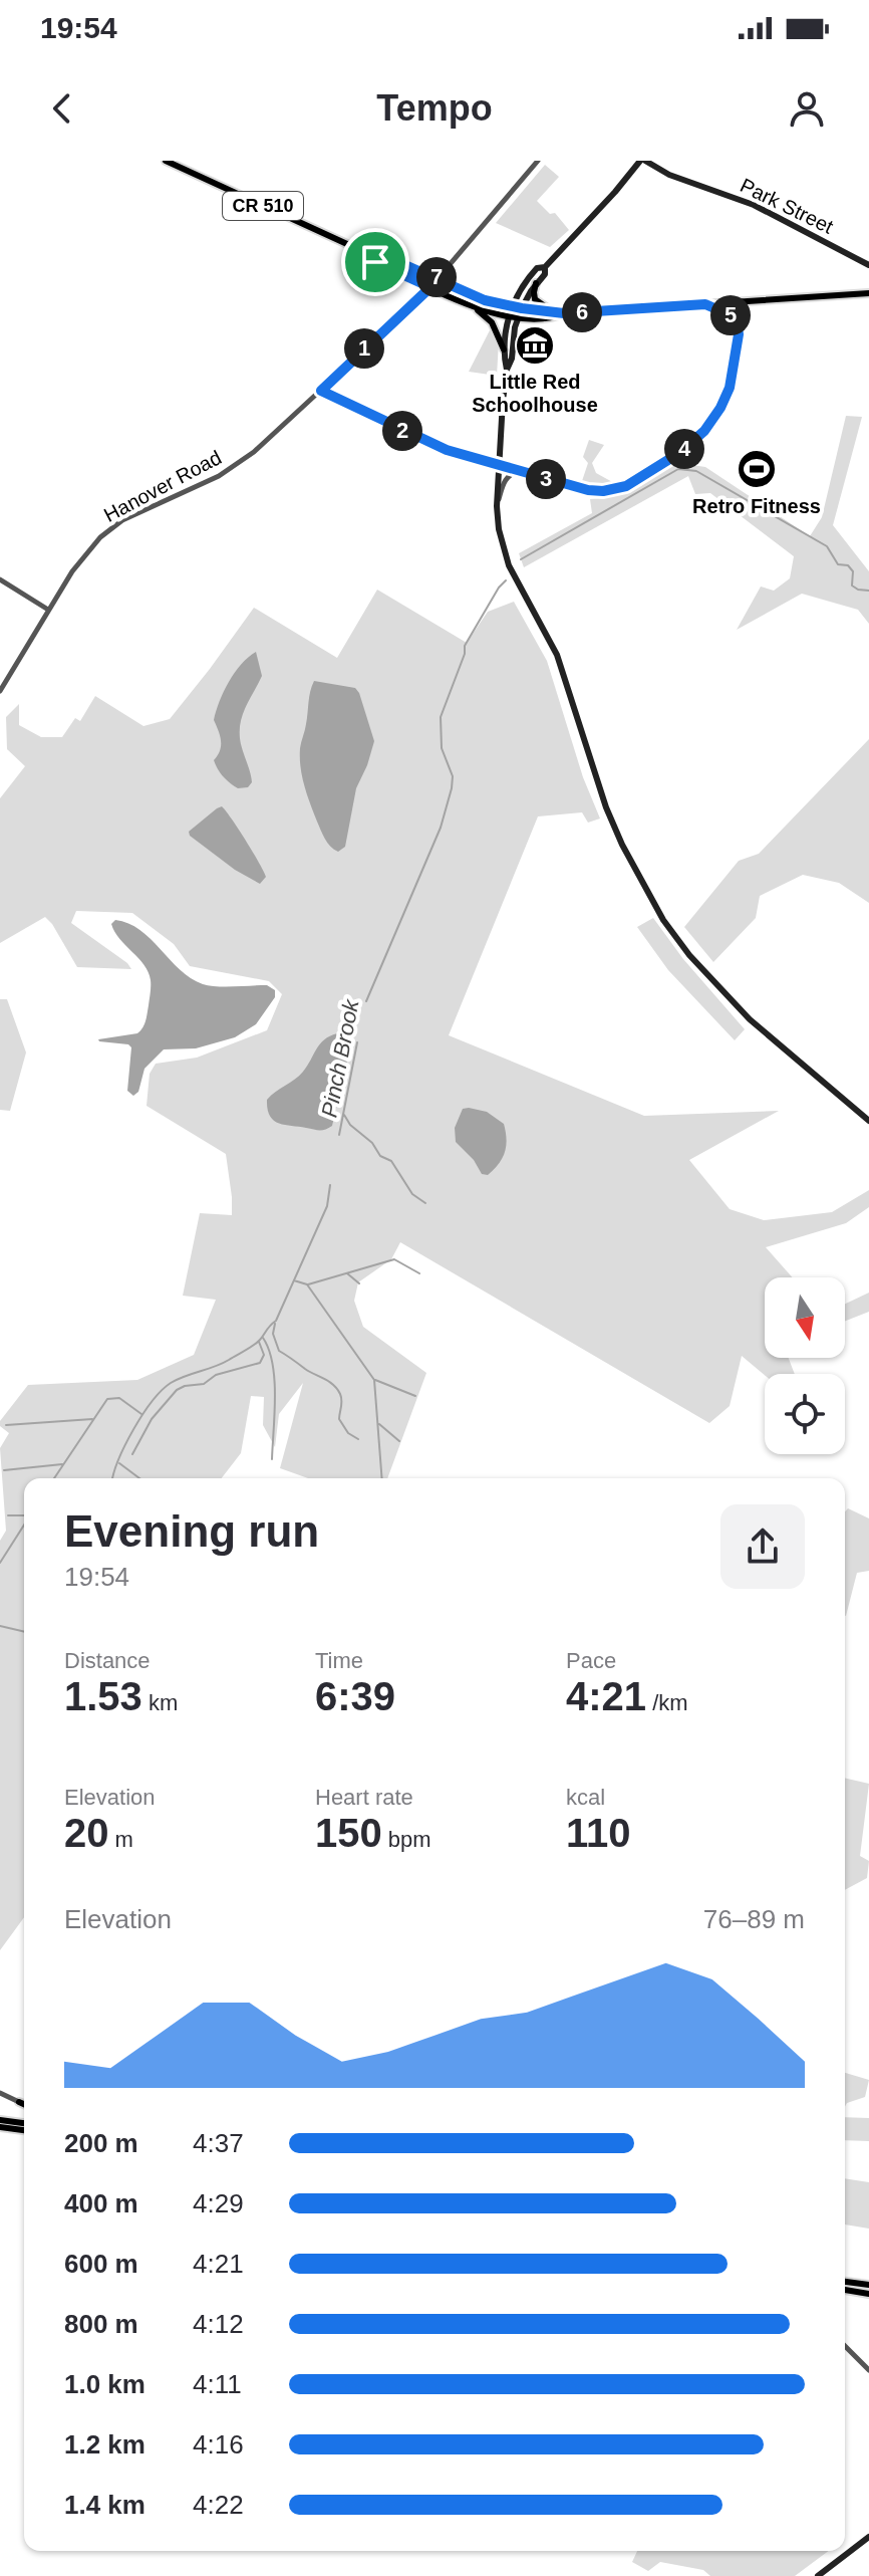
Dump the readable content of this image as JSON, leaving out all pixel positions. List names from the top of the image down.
{
  "streets": {
    "main road": ["CR 510", "Park Street"],
    "street": ["Hanover Road"]
  },
  "crossings": [
    ["CR 510", "Hanover Road"]
  ],
  "water": ["Pinch Brook"],
  "places": {
    "museum": ["Little Red Schoolhouse"],
    "sports": ["Retro Fitness"]
  },
  "north": "bottom",
  "page": {
    "status": "19:54",
    "header": "Tempo",
    "pins": [
      "7",
      "6",
      "5",
      "1",
      "2",
      "4",
      "3"
    ],
    "heading": ["Evening run", "19:54"],
    "stats": [
      ["Distance", "1.53 km"],
      ["Time", "6:39"],
      ["Pace", "4:21 /km"],
      ["Elevation", "20 m"],
      ["Heart rate", "150 bpm"],
      ["kcal", "110"]
    ],
    "chart": ["Elevation", "76–89 m"],
    "list": [
      {
        "name": "200 m",
        "note": "4:37"
      },
      {
        "name": "400 m",
        "note": "4:29"
      },
      {
        "name": "600 m",
        "note": "4:21"
      },
      {
        "name": "800 m",
        "note": "4:12"
      },
      {
        "name": "1.0 km",
        "note": "4:11"
      },
      {
        "name": "1.2 km",
        "note": "4:16"
      },
      {
        "name": "1.4 km",
        "note": "4:22"
      }
    ]
  }
}
